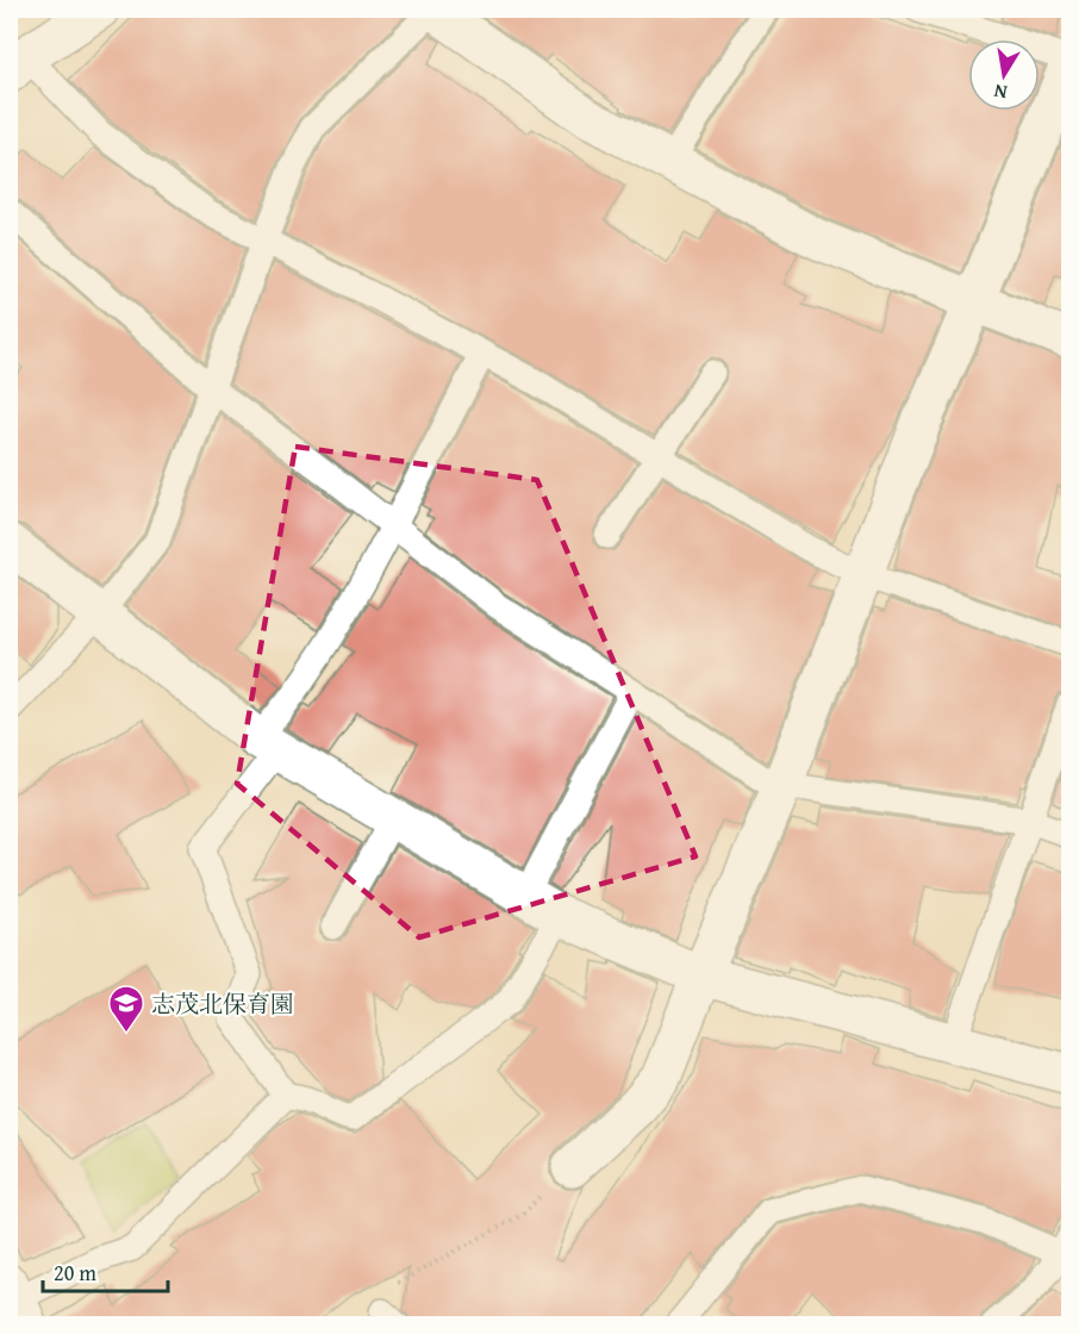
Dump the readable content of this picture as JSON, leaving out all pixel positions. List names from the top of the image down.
{
  "places": {
    "school or university": ["志茂北保育園"]
  },
  "scale_bar": "20 m",
  "north": "bottom"
}
